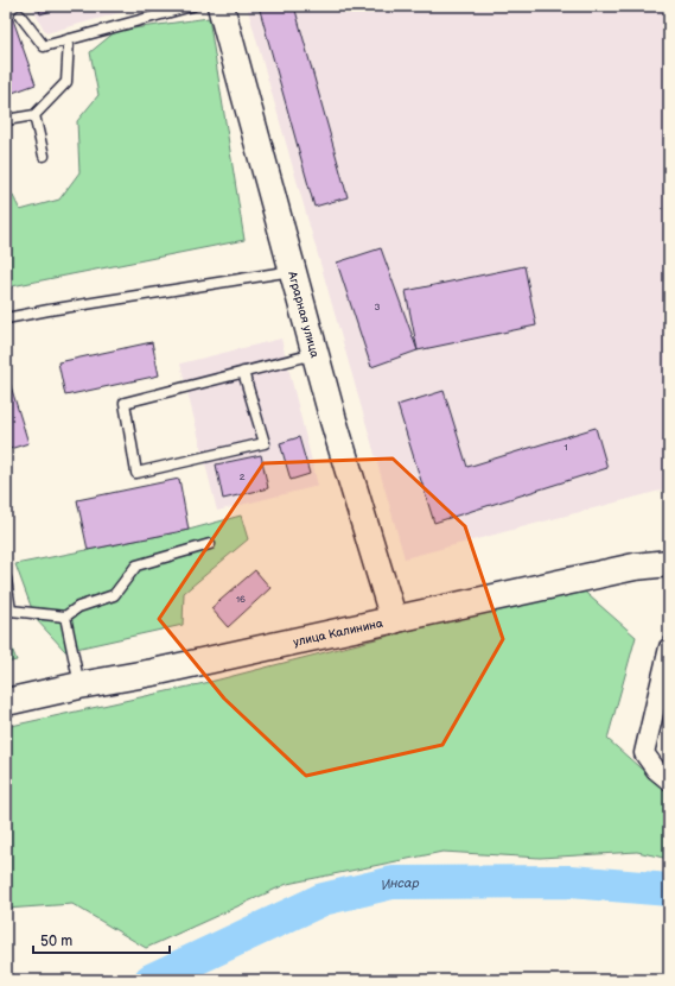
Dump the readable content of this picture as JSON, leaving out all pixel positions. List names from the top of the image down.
{
  "streets": {
    "main road": ["Аграрная улица", "улица Калинина"]
  },
  "crossings": [
    ["Аграрная улица", "улица Калинина"]
  ],
  "water": ["Инсар"],
  "house_numbers": [
    "3",
    "1",
    "2",
    "16"
  ],
  "scale_bar": "50 m"
}
